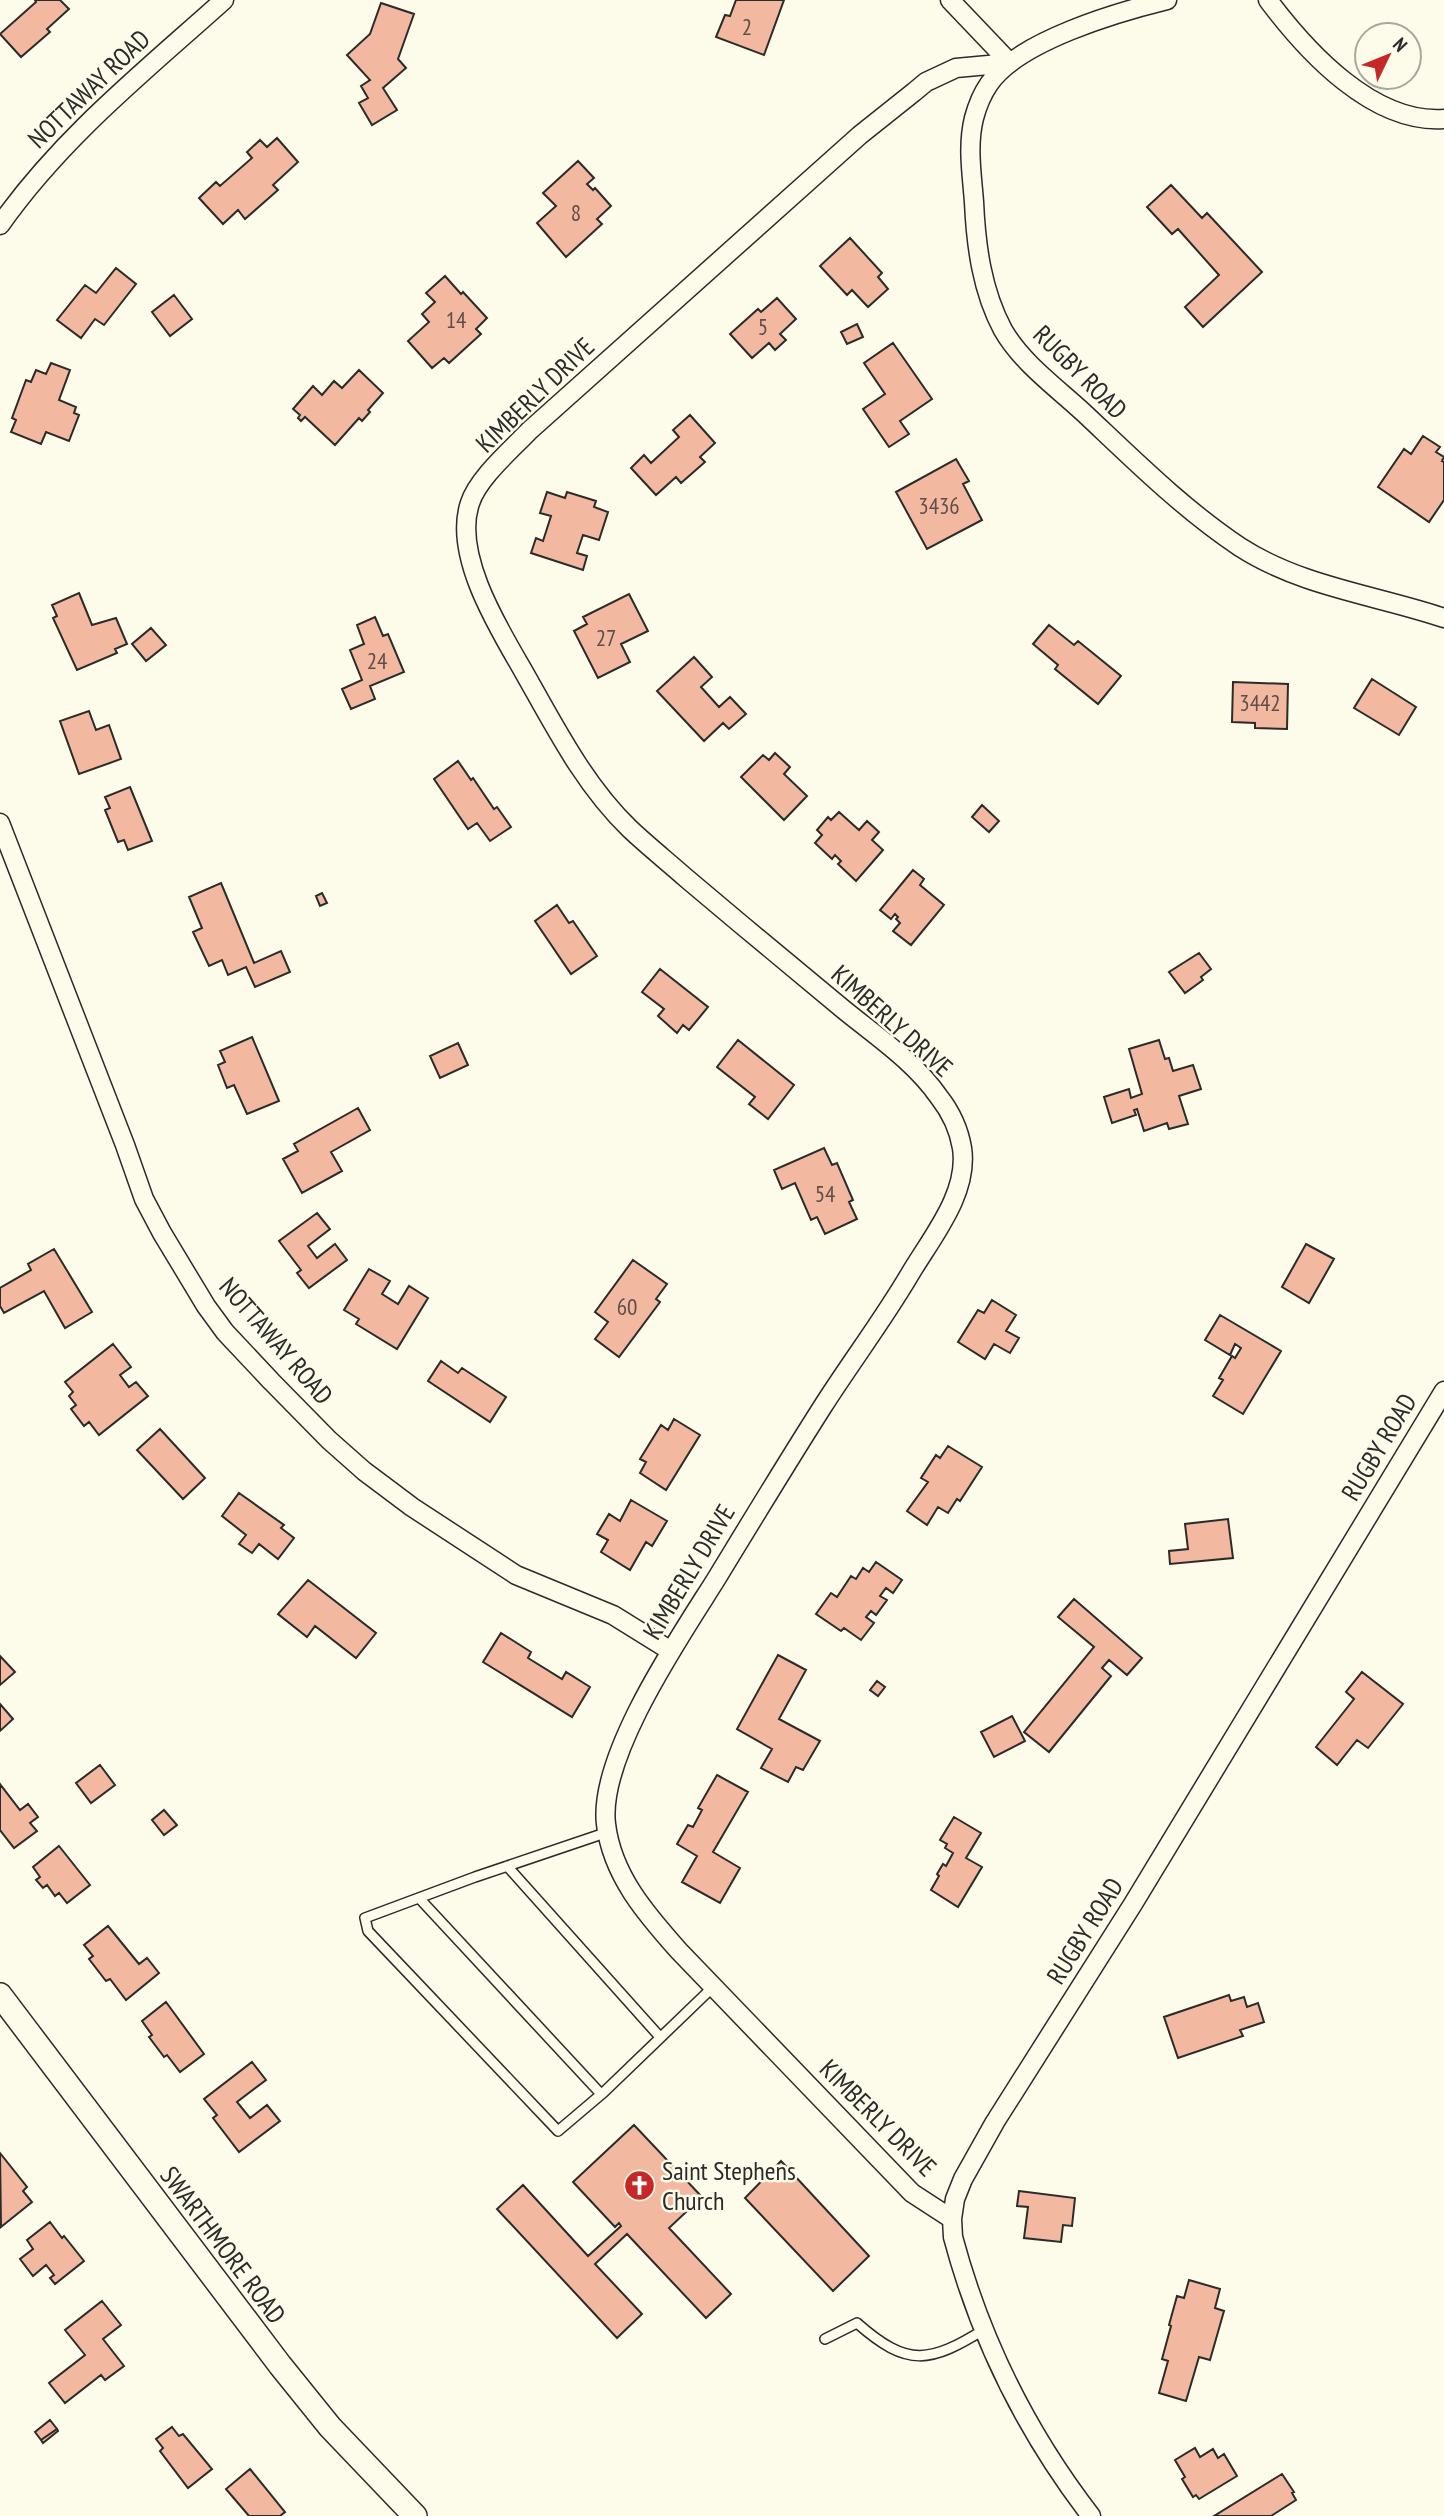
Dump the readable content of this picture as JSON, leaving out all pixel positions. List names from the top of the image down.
{
  "streets": {
    "street": [
      "NOTTAWAY ROAD",
      "RUGBY ROAD",
      "KIMBERLY DRIVE",
      "SWARTHMORE ROAD"
    ]
  },
  "crossings": [
    ["NOTTAWAY ROAD", "KIMBERLY DRIVE"],
    ["RUGBY ROAD", "KIMBERLY DRIVE"]
  ],
  "places": {
    "church": ["Saint Stephens Church"]
  },
  "house_numbers": [
    "2",
    "8",
    "14",
    "5",
    "3436",
    "27",
    "24",
    "3442",
    "54",
    "60"
  ],
  "north": "top right"
}
